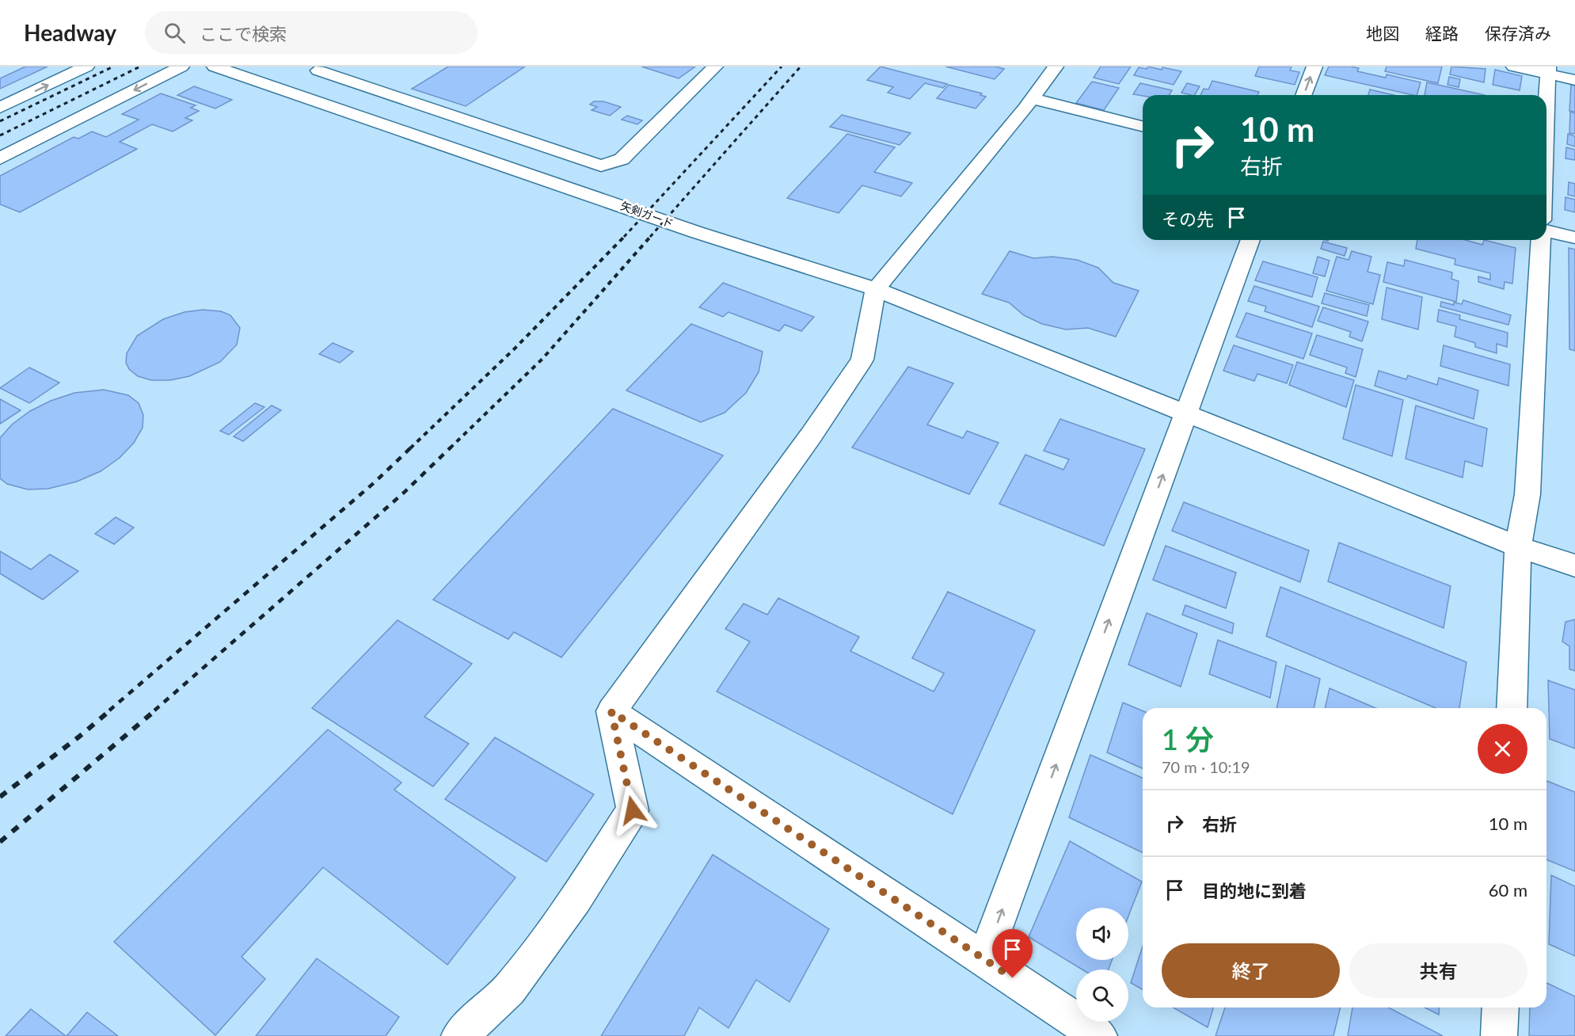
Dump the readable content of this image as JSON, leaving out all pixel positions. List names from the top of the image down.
{
  "streets": {
    "street": ["矢剣ガード"]
  },
  "page": {
    "header": "Headway",
    "search": "ここで検索",
    "nav": ["地図", "経路", "保存済み"],
    "turn": ["10 m", "右折"],
    "then": "その先",
    "heading": ["1 分", "70 m · 10:19"],
    "list": [
      {
        "name": "右折",
        "value": "10 m"
      },
      {
        "name": "目的地に到着",
        "value": "60 m"
      }
    ],
    "buttons": ["終了", "共有"]
  }
}
